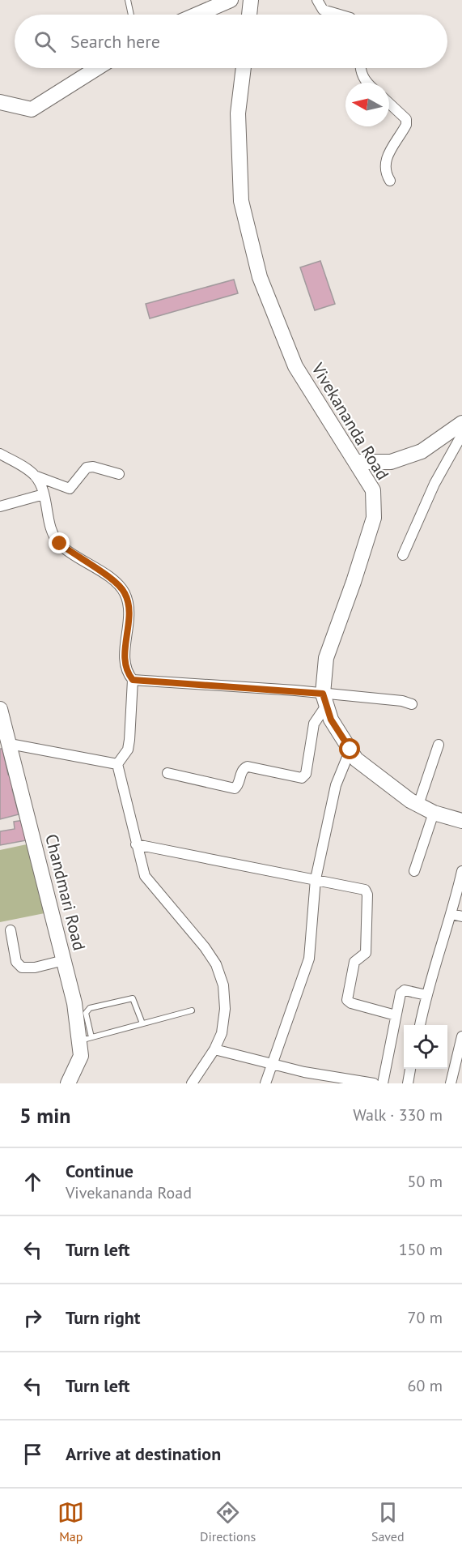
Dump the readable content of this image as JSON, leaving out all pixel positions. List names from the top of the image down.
{
  "streets": {
    "main road": ["Vivekananda Road", "Chandmari Road"]
  },
  "north": "left",
  "page": {
    "search": "Search here",
    "heading": ["5 min", "Walk · 330 m"],
    "list": [
      ["Continue", "Vivekananda Road", "50 m"],
      ["Turn left", "150 m"],
      ["Turn right", "70 m"],
      ["Turn left", "60 m"],
      "Arrive at destination"
    ],
    "nav": ["Map", "Directions", "Saved"]
  }
}
